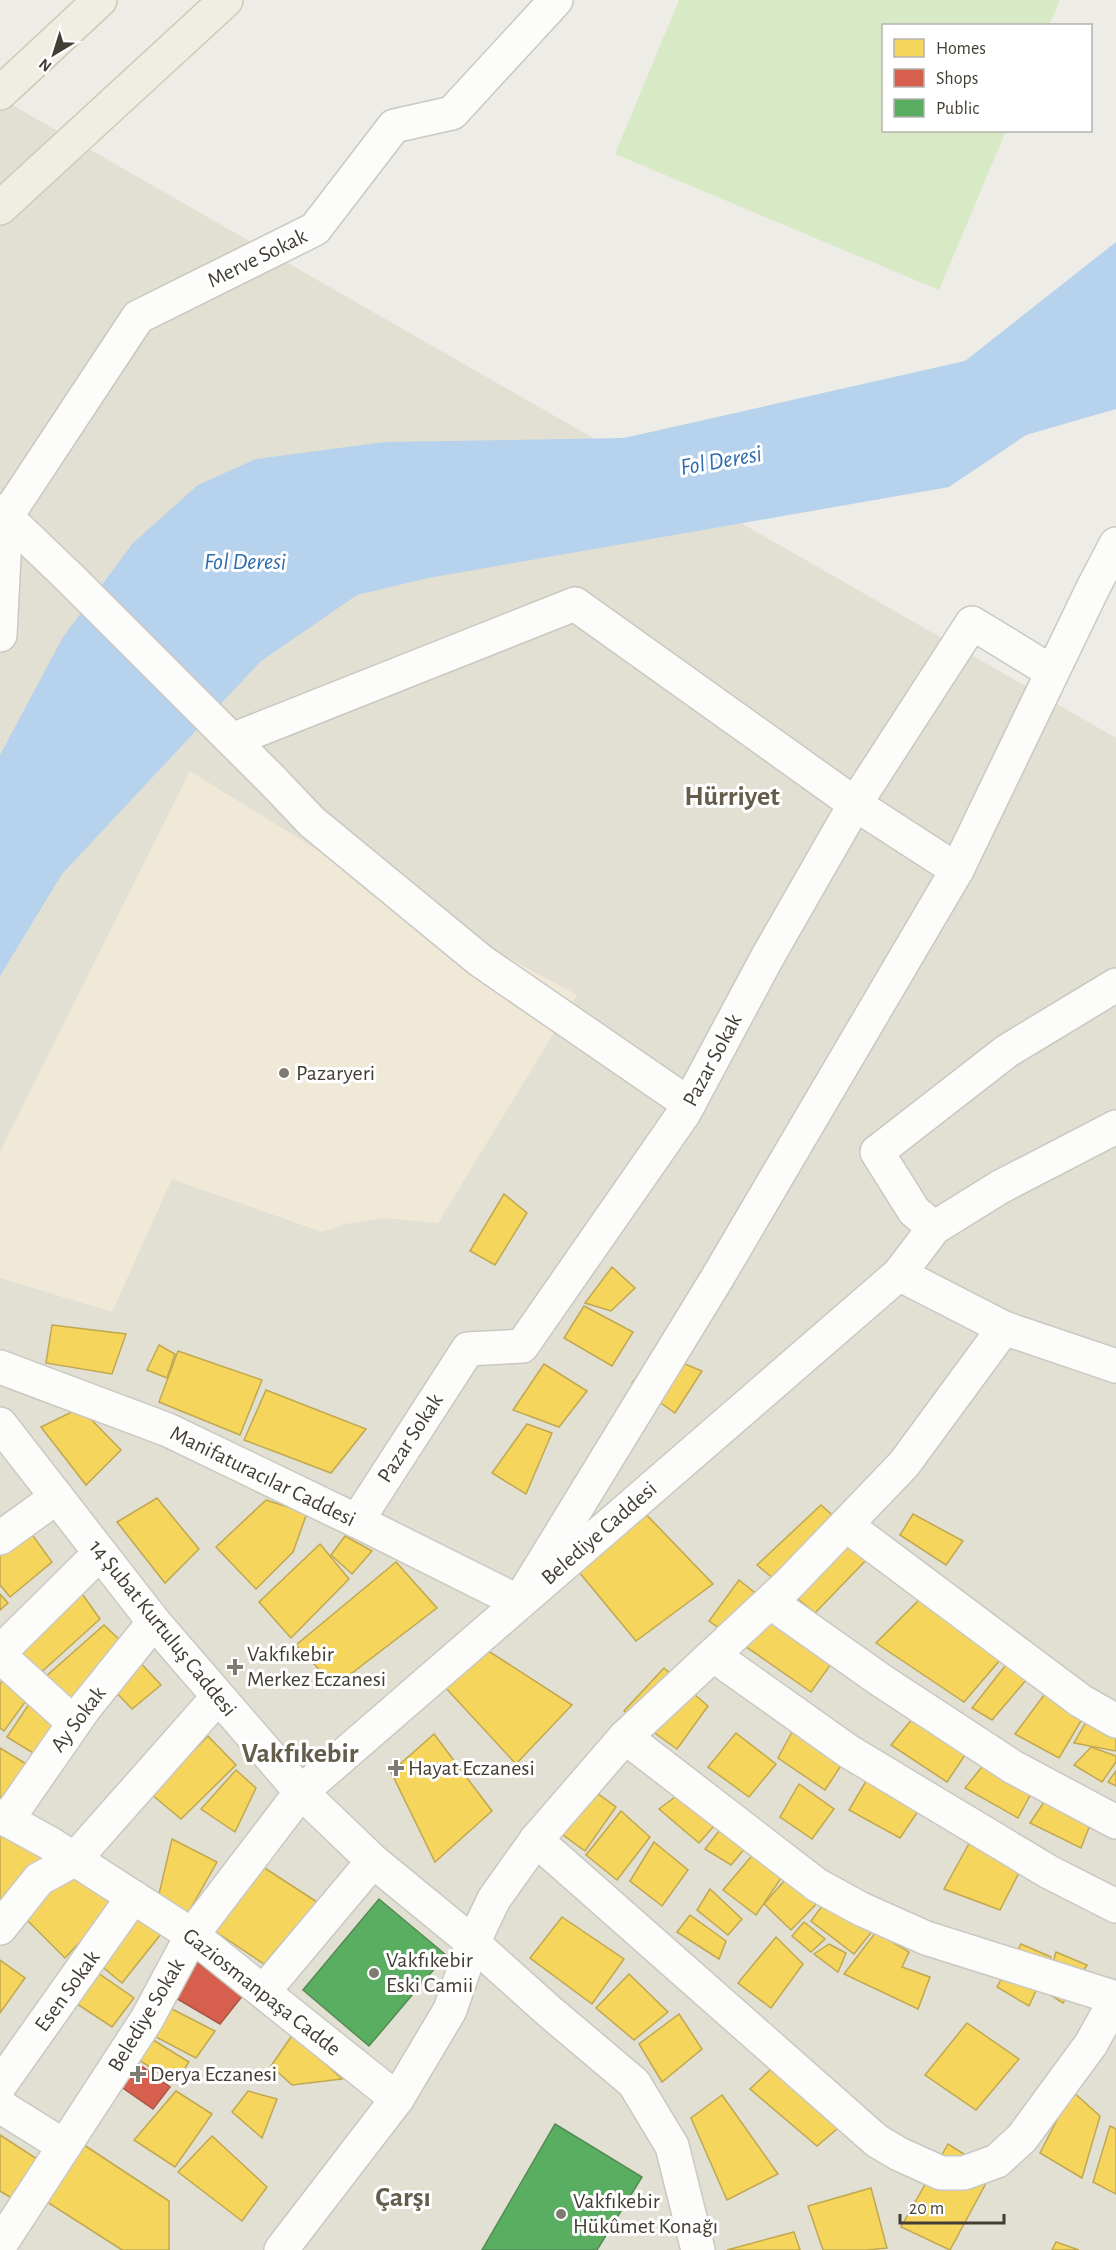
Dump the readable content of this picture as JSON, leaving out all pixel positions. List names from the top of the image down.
{
  "streets": {
    "street": [
      "Merve Sokak",
      "Pazar Sokak",
      "Manifaturacılar Caddesi",
      "Belediye Caddesi",
      "14 Şubat Kurtuluş Caddesi",
      "Ay Sokak",
      "Esen Sokak",
      "Gaziosmanpaşa Cadde",
      "Belediye Sokak"
    ]
  },
  "crossings": [
    ["Pazar Sokak", "Manifaturacılar Caddesi"],
    ["Manifaturacılar Caddesi", "Belediye Caddesi"],
    ["Belediye Caddesi", "14 Şubat Kurtuluş Caddesi"],
    ["Belediye Caddesi", "Belediye Sokak"],
    ["14 Şubat Kurtuluş Caddesi", "Ay Sokak"],
    ["14 Şubat Kurtuluş Caddesi", "Belediye Sokak"],
    ["Ay Sokak", "Gaziosmanpaşa Cadde"],
    ["Esen Sokak", "Gaziosmanpaşa Cadde"],
    ["Gaziosmanpaşa Cadde", "Belediye Sokak"]
  ],
  "districts": ["Hürriyet", "Vakfıkebir", "Çarşı"],
  "water": ["Fol Deresi"],
  "places": {
    "other": ["Pazaryeri", "Vakfıkebir Eski Camii", "Vakfıkebir Hükûmet Konağı"],
    "health": ["Vakfıkebir Merkez Eczanesi", "Hayat Eczanesi", "Derya Eczanesi"]
  },
  "legend": ["Homes", "Shops", "Public"],
  "scale_bar": "20 m",
  "north": "bottom left"
}
